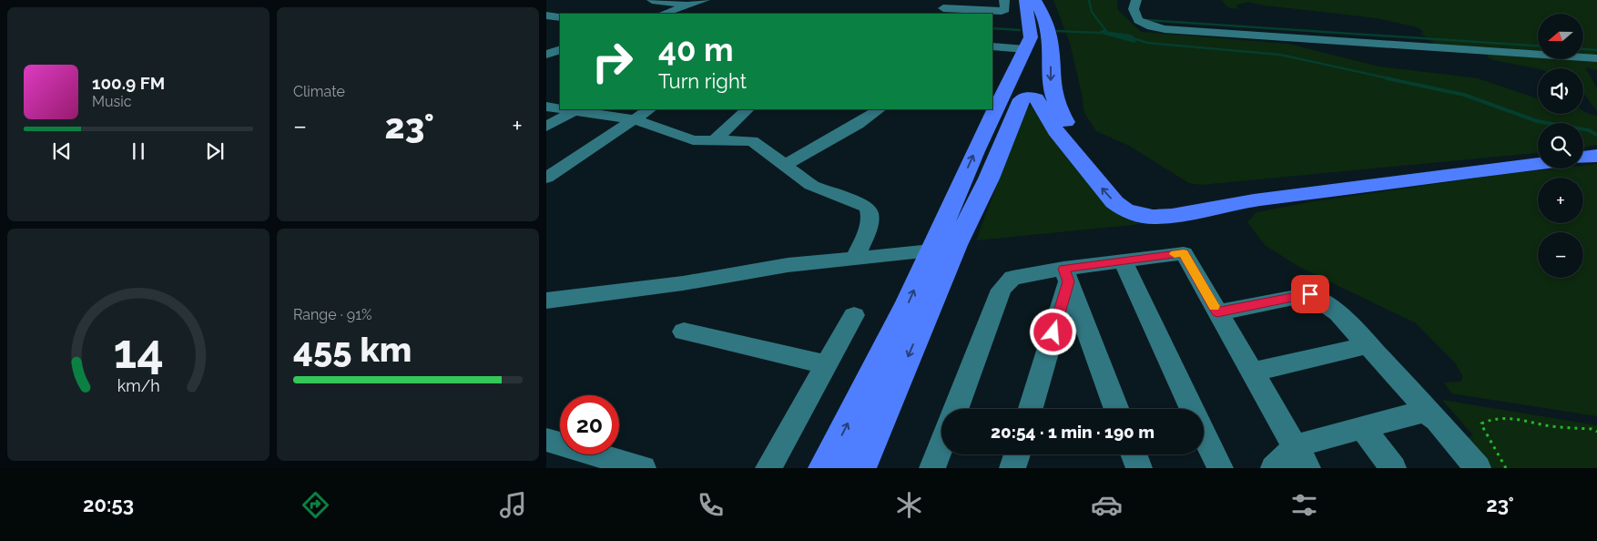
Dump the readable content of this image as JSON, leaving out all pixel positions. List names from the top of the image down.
{
  "north": "left",
  "page": {
    "tile": [
      "Climate",
      ["Range · 91%", "455 km"]
    ],
    "map_buttons": ["+", "−"],
    "turn": ["40 m", "Turn right"],
    "song": ["100.9 FM", "Music"],
    "heat": ["−", "23°", "+"],
    "limit": "20",
    "trip": "20:54 · 1 min · 190 m",
    "tabs": ["20:53", "23°"],
    "gauge": ["14", "km/h"]
  }
}
